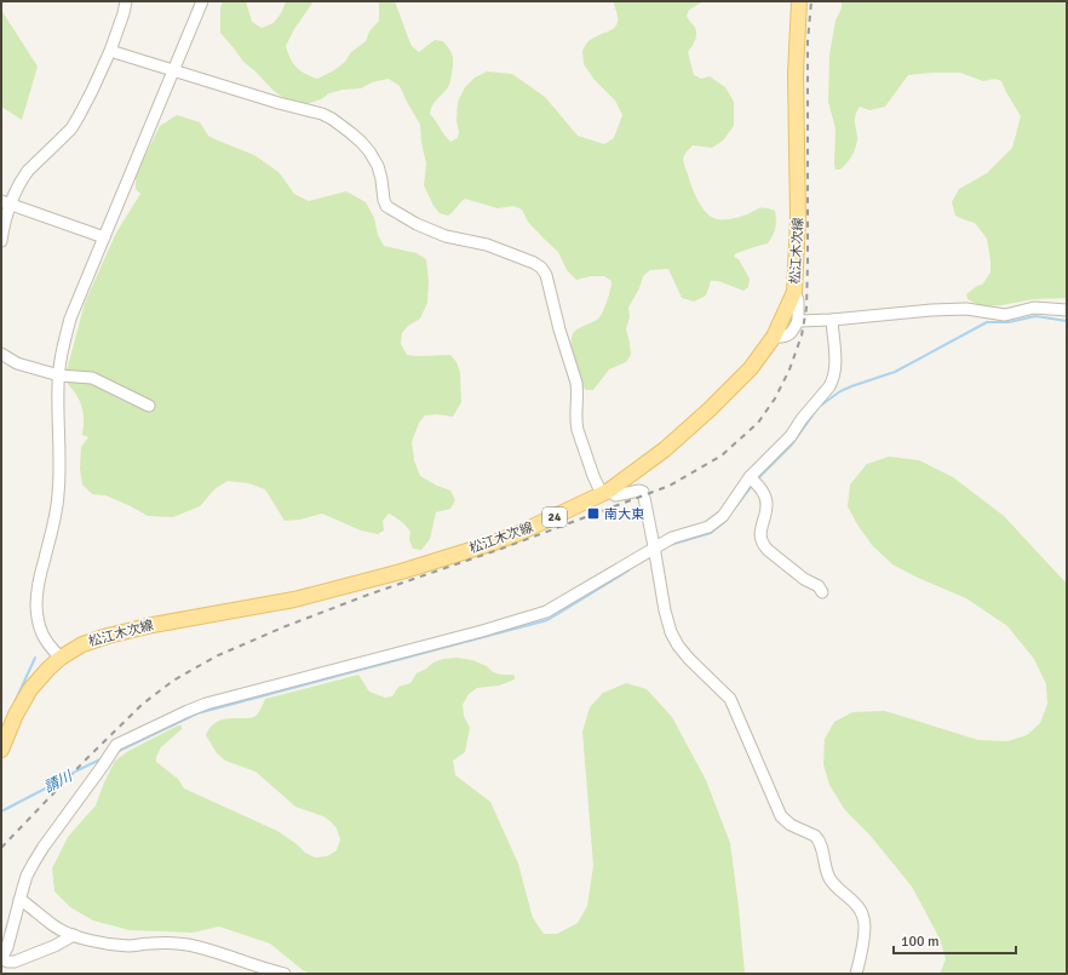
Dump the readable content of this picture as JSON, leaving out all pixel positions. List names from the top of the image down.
{
  "streets": {
    "main road": ["松江木次線", "24"]
  },
  "water": ["請川"],
  "places": {
    "transit": ["南大東"]
  },
  "scale_bar": "100 m"
}
